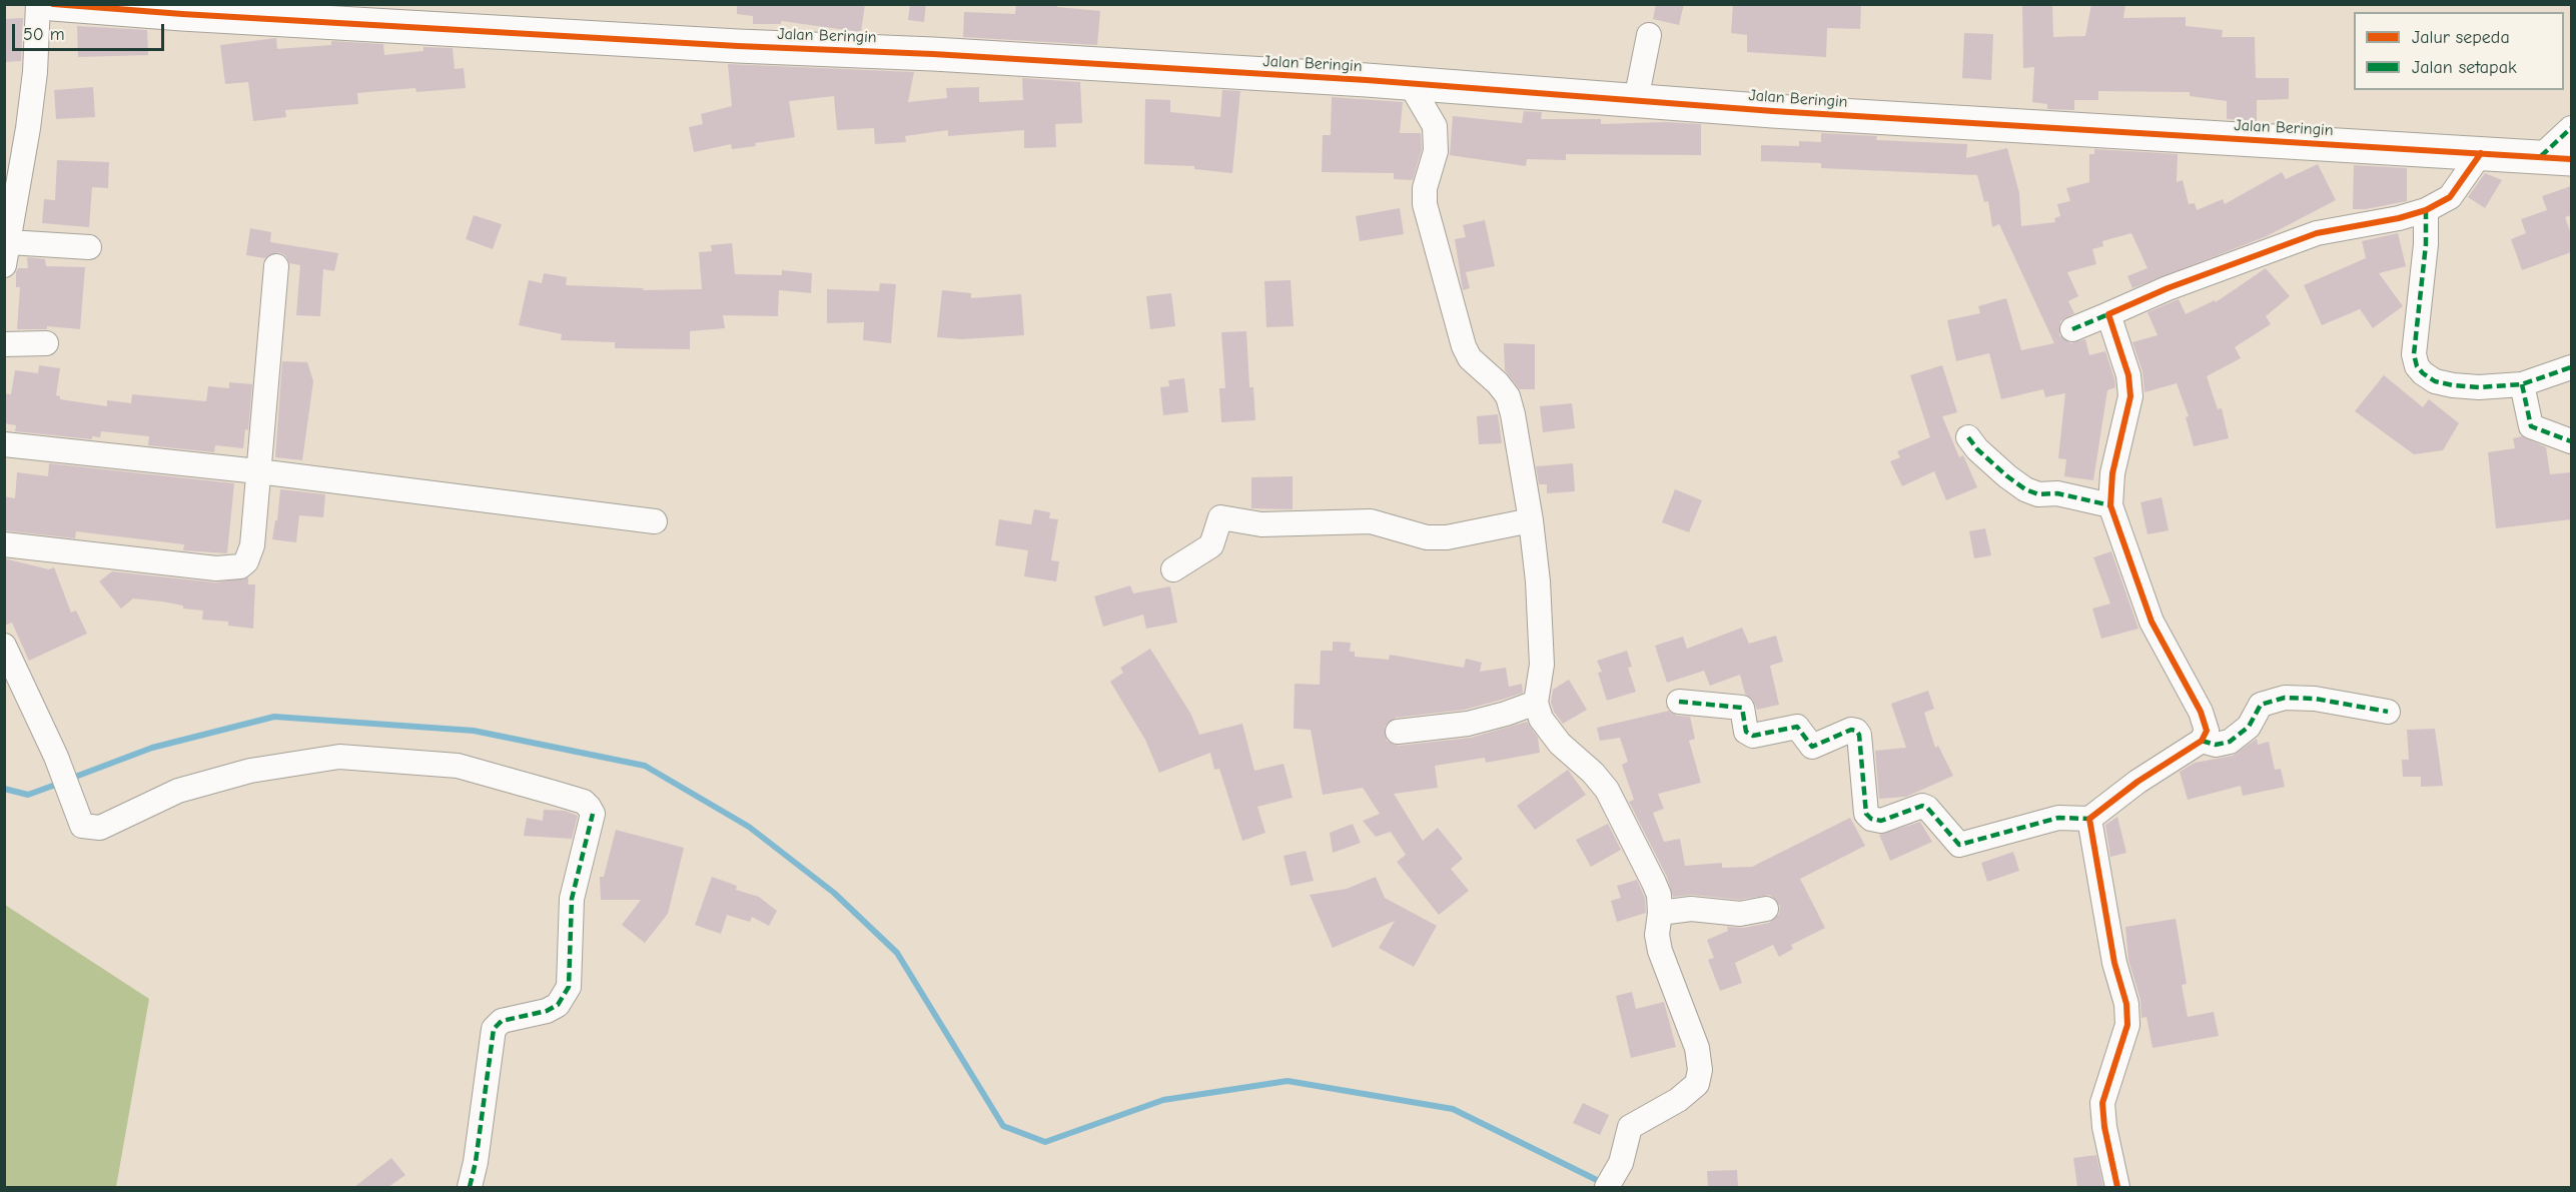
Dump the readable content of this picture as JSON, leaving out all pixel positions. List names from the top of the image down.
{
  "streets": {
    "street": ["Jalan Beringin"]
  },
  "legend": ["Jalur sepeda", "Jalan setapak"],
  "scale_bar": "50 m"
}
